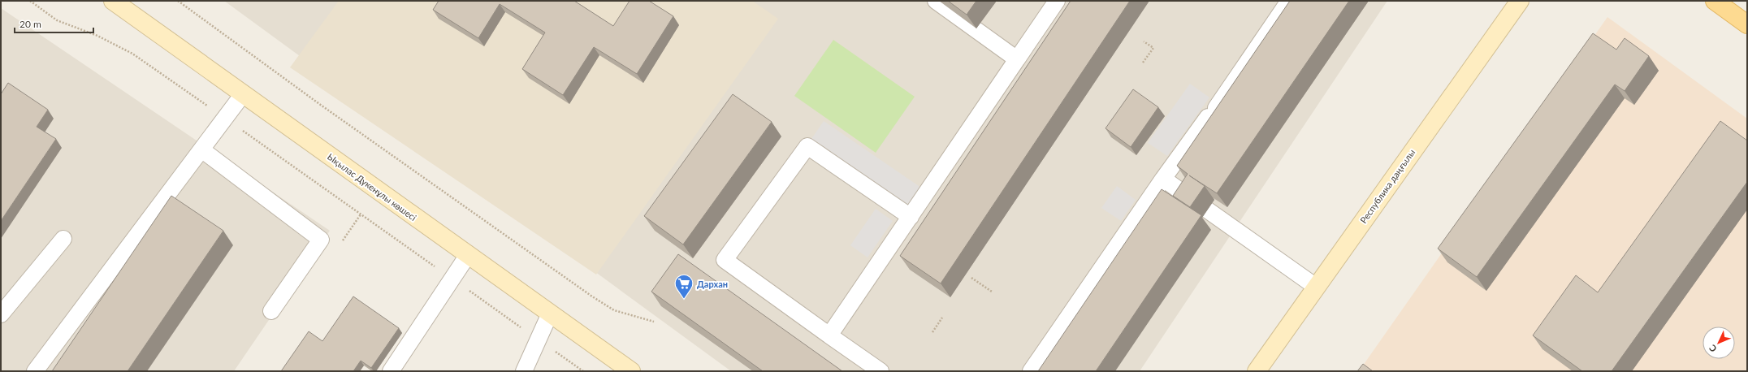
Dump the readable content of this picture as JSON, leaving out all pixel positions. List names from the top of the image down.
{
  "streets": {
    "street": ["Республика даңғылы", "Ықылас Дүкенұлы көшесі"]
  },
  "places": {
    "supermarket": ["Дархан"]
  },
  "scale_bar": "20 m",
  "north": "bottom left"
}
